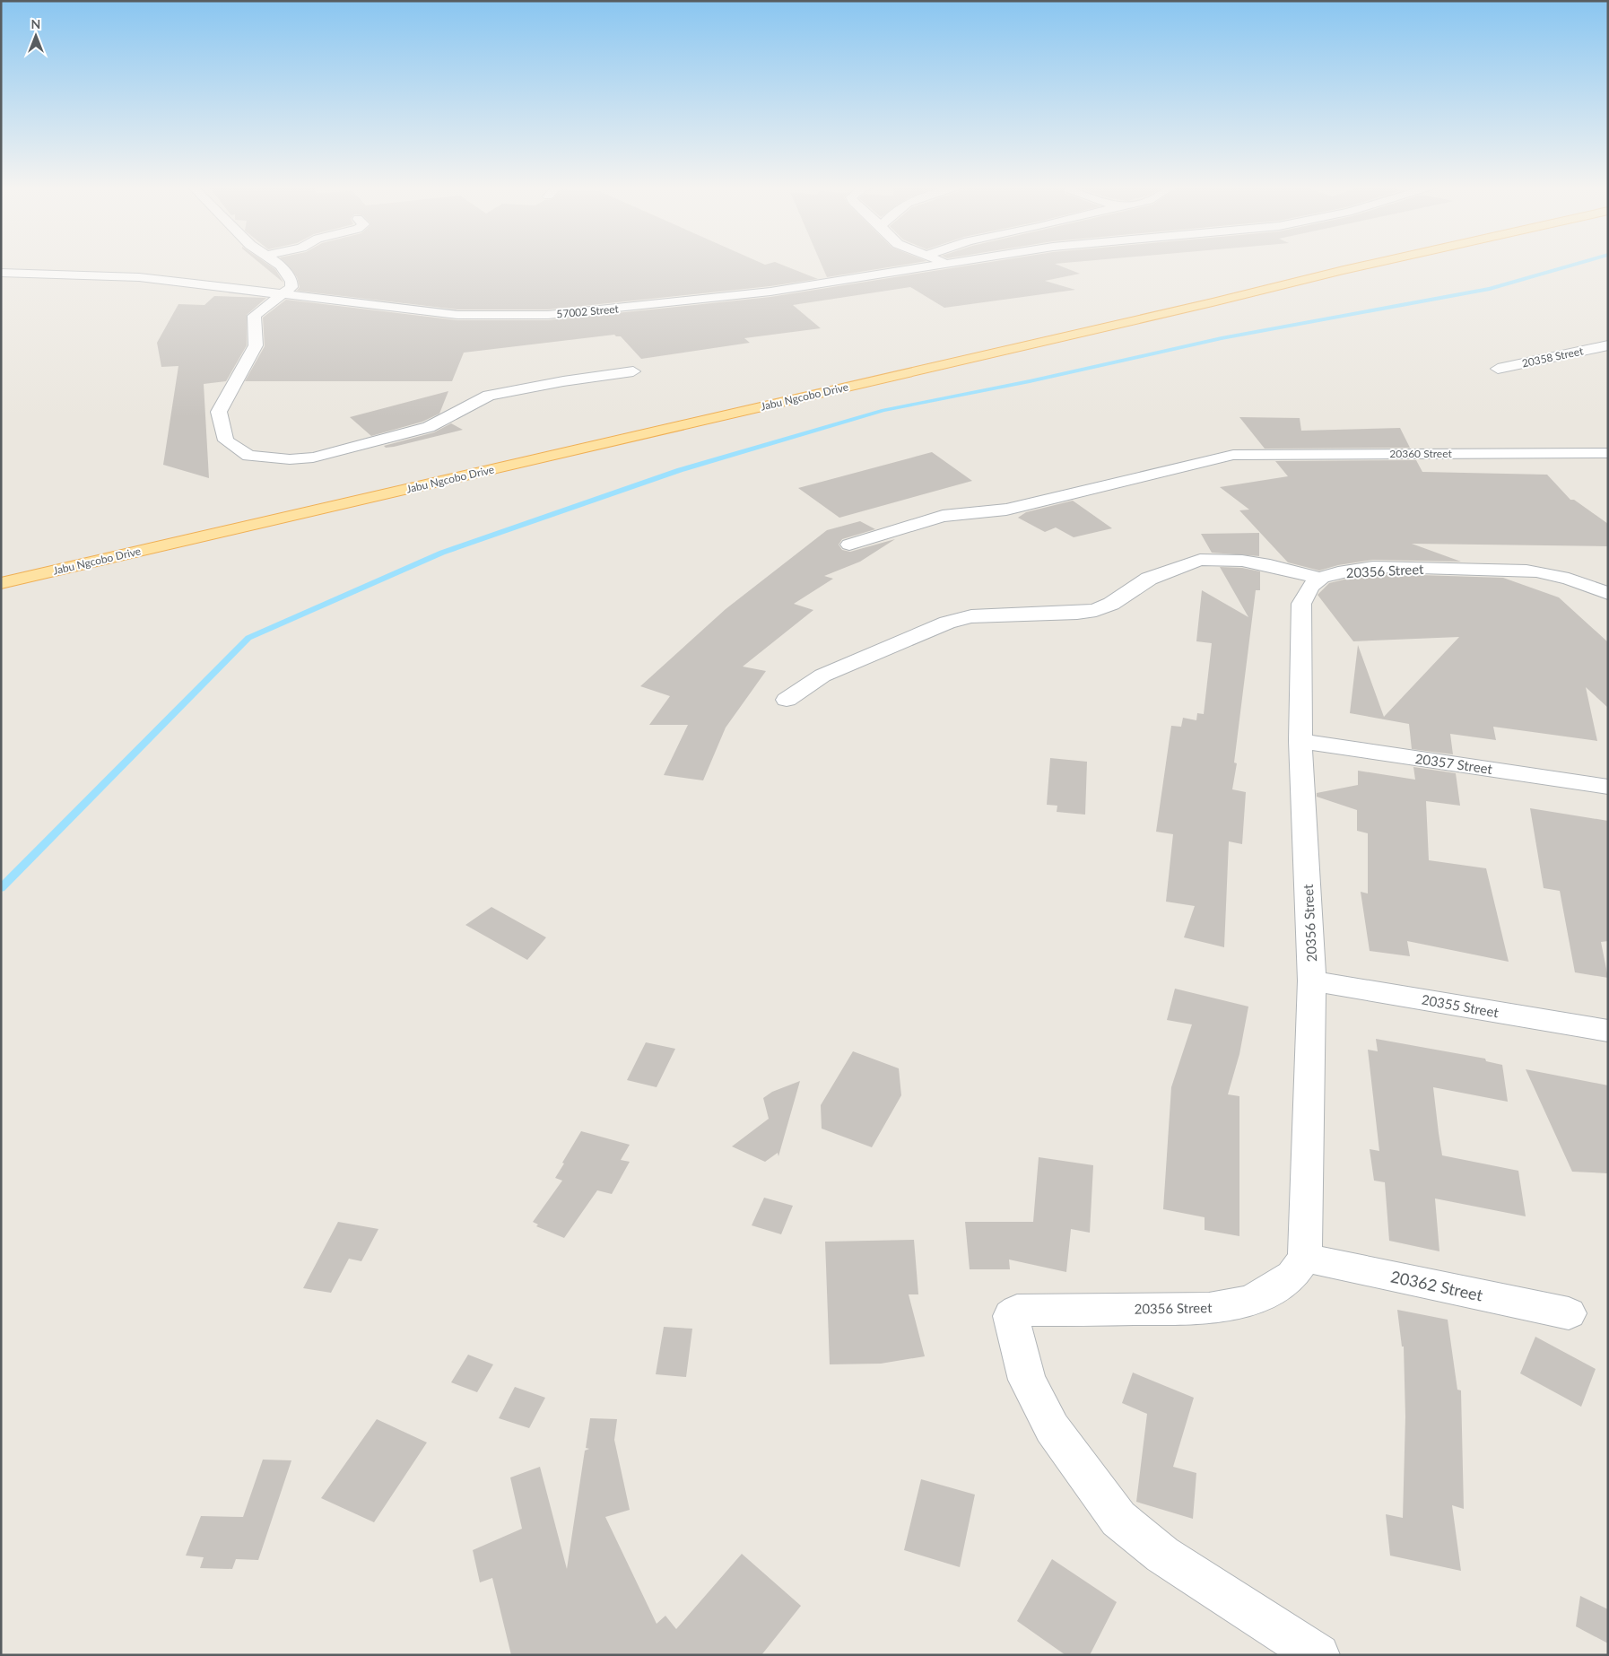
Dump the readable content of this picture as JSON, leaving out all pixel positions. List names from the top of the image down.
{
  "streets": {
    "main road": ["Jabu Ngcobo Drive"],
    "street": [
      "57002 Street",
      "20358 Street",
      "20360 Street",
      "20356 Street",
      "20357 Street",
      "20355 Street",
      "20362 Street"
    ]
  },
  "crossings": [
    ["20356 Street", "20357 Street"],
    ["20356 Street", "20355 Street"],
    ["20356 Street", "20362 Street"]
  ],
  "north": "top"
}
